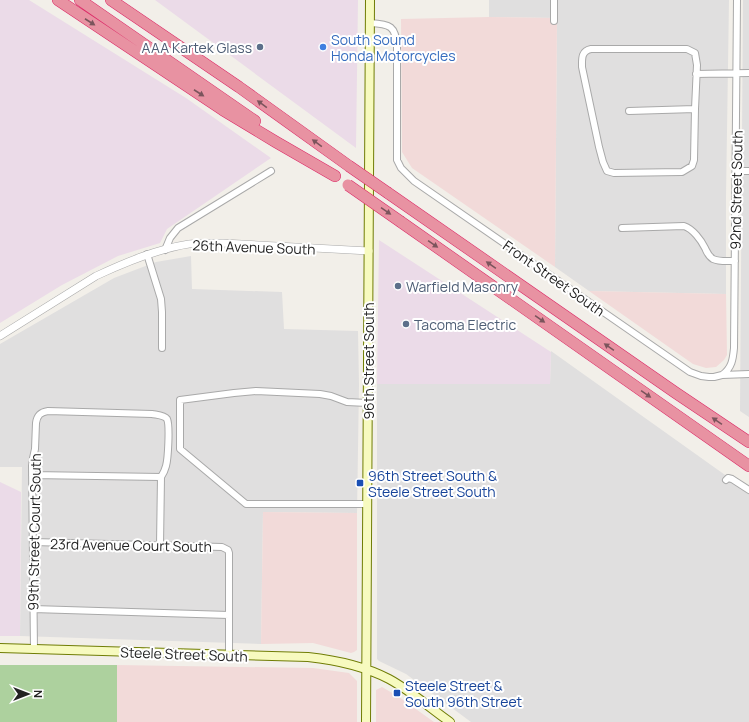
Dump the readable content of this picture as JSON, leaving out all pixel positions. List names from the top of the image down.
{
  "streets": {
    "main road": ["96th Street South", "Steele Street South"],
    "street": [
      "92nd Street South",
      "26th Avenue South",
      "Front Street South",
      "99th Street Court South",
      "23rd Avenue Court South"
    ]
  },
  "crossings": [
    ["92nd Street South", "Front Street South"],
    ["26th Avenue South", "96th Street South"],
    ["Front Street South", "96th Street South"],
    ["96th Street South", "Steele Street South"],
    ["99th Street Court South", "23rd Avenue Court South"],
    ["99th Street Court South", "Steele Street South"]
  ],
  "places": {
    "other": [
      "AAA Kartek Glass",
      "South Sound Honda Motorcycles",
      "Warfield Masonry",
      "Tacoma Electric"
    ],
    "transit": ["96th Street South & Steele Street South", "Steele Street & South 96th Street"]
  },
  "north": "right"
}
